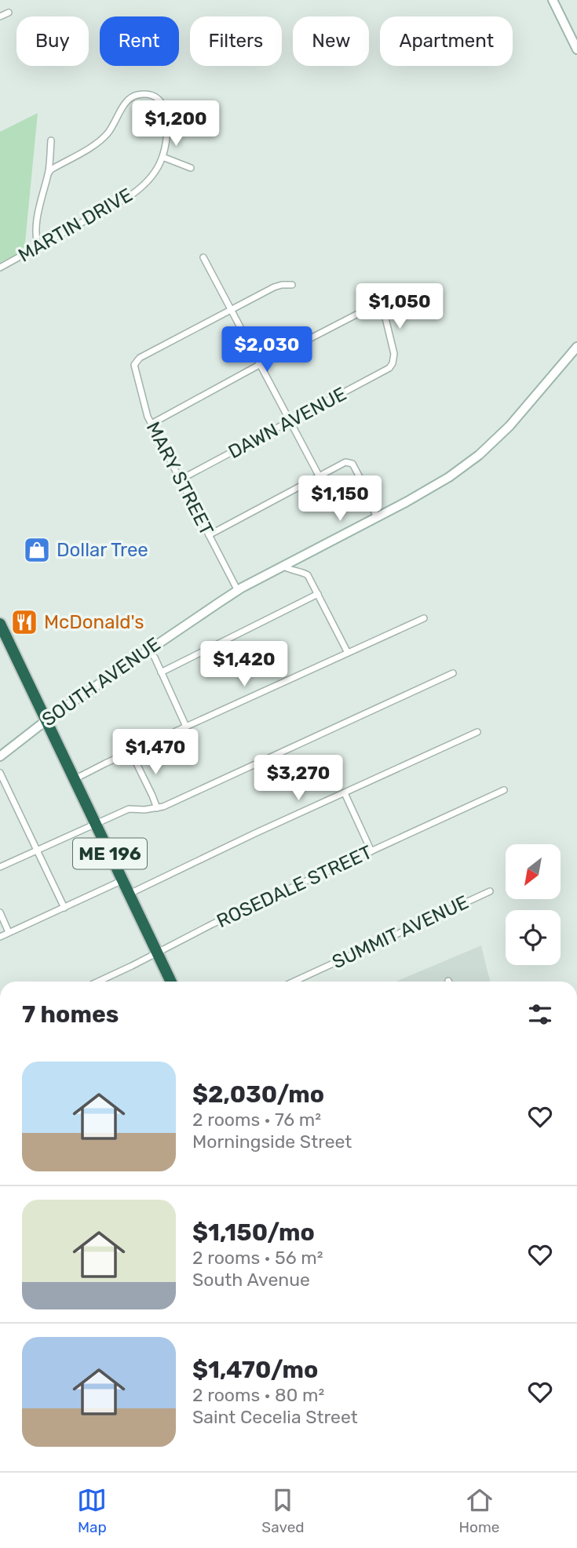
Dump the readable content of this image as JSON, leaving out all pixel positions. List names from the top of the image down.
{
  "streets": {
    "highway": ["ME 196"],
    "street": [
      "MARTIN DRIVE",
      "DAWN AVENUE",
      "MARY STREET",
      "SOUTH AVENUE",
      "ROSEDALE STREET",
      "SUMMIT AVENUE"
    ]
  },
  "crossings": [
    ["DAWN AVENUE", "MARY STREET"],
    ["MARY STREET", "SOUTH AVENUE"],
    ["SOUTH AVENUE", "ME 196"],
    ["ME 196", "ROSEDALE STREET"]
  ],
  "places": {
    "shop": ["Dollar Tree"],
    "restaurant": ["McDonald's"]
  },
  "north": "bottom left",
  "page": {
    "chip": [
      "Buy",
      "Rent",
      "Filters",
      "New",
      "Apartment"
    ],
    "price": [
      "$1,200",
      "$1,050",
      "$2,030",
      "$1,150",
      "$1,420",
      "$1,470",
      "$3,270"
    ],
    "heading": "7 homes",
    "list": [
      {
        "name": "$2,030/mo",
        "note": "2 rooms · 76 m² · Morningside Street"
      },
      {
        "name": "$1,150/mo",
        "note": "2 rooms · 56 m² · South Avenue"
      },
      {
        "name": "$1,470/mo",
        "note": "2 rooms · 80 m² · Saint Cecelia Street"
      }
    ],
    "tabs": ["Map", "Saved", "Home"]
  }
}
